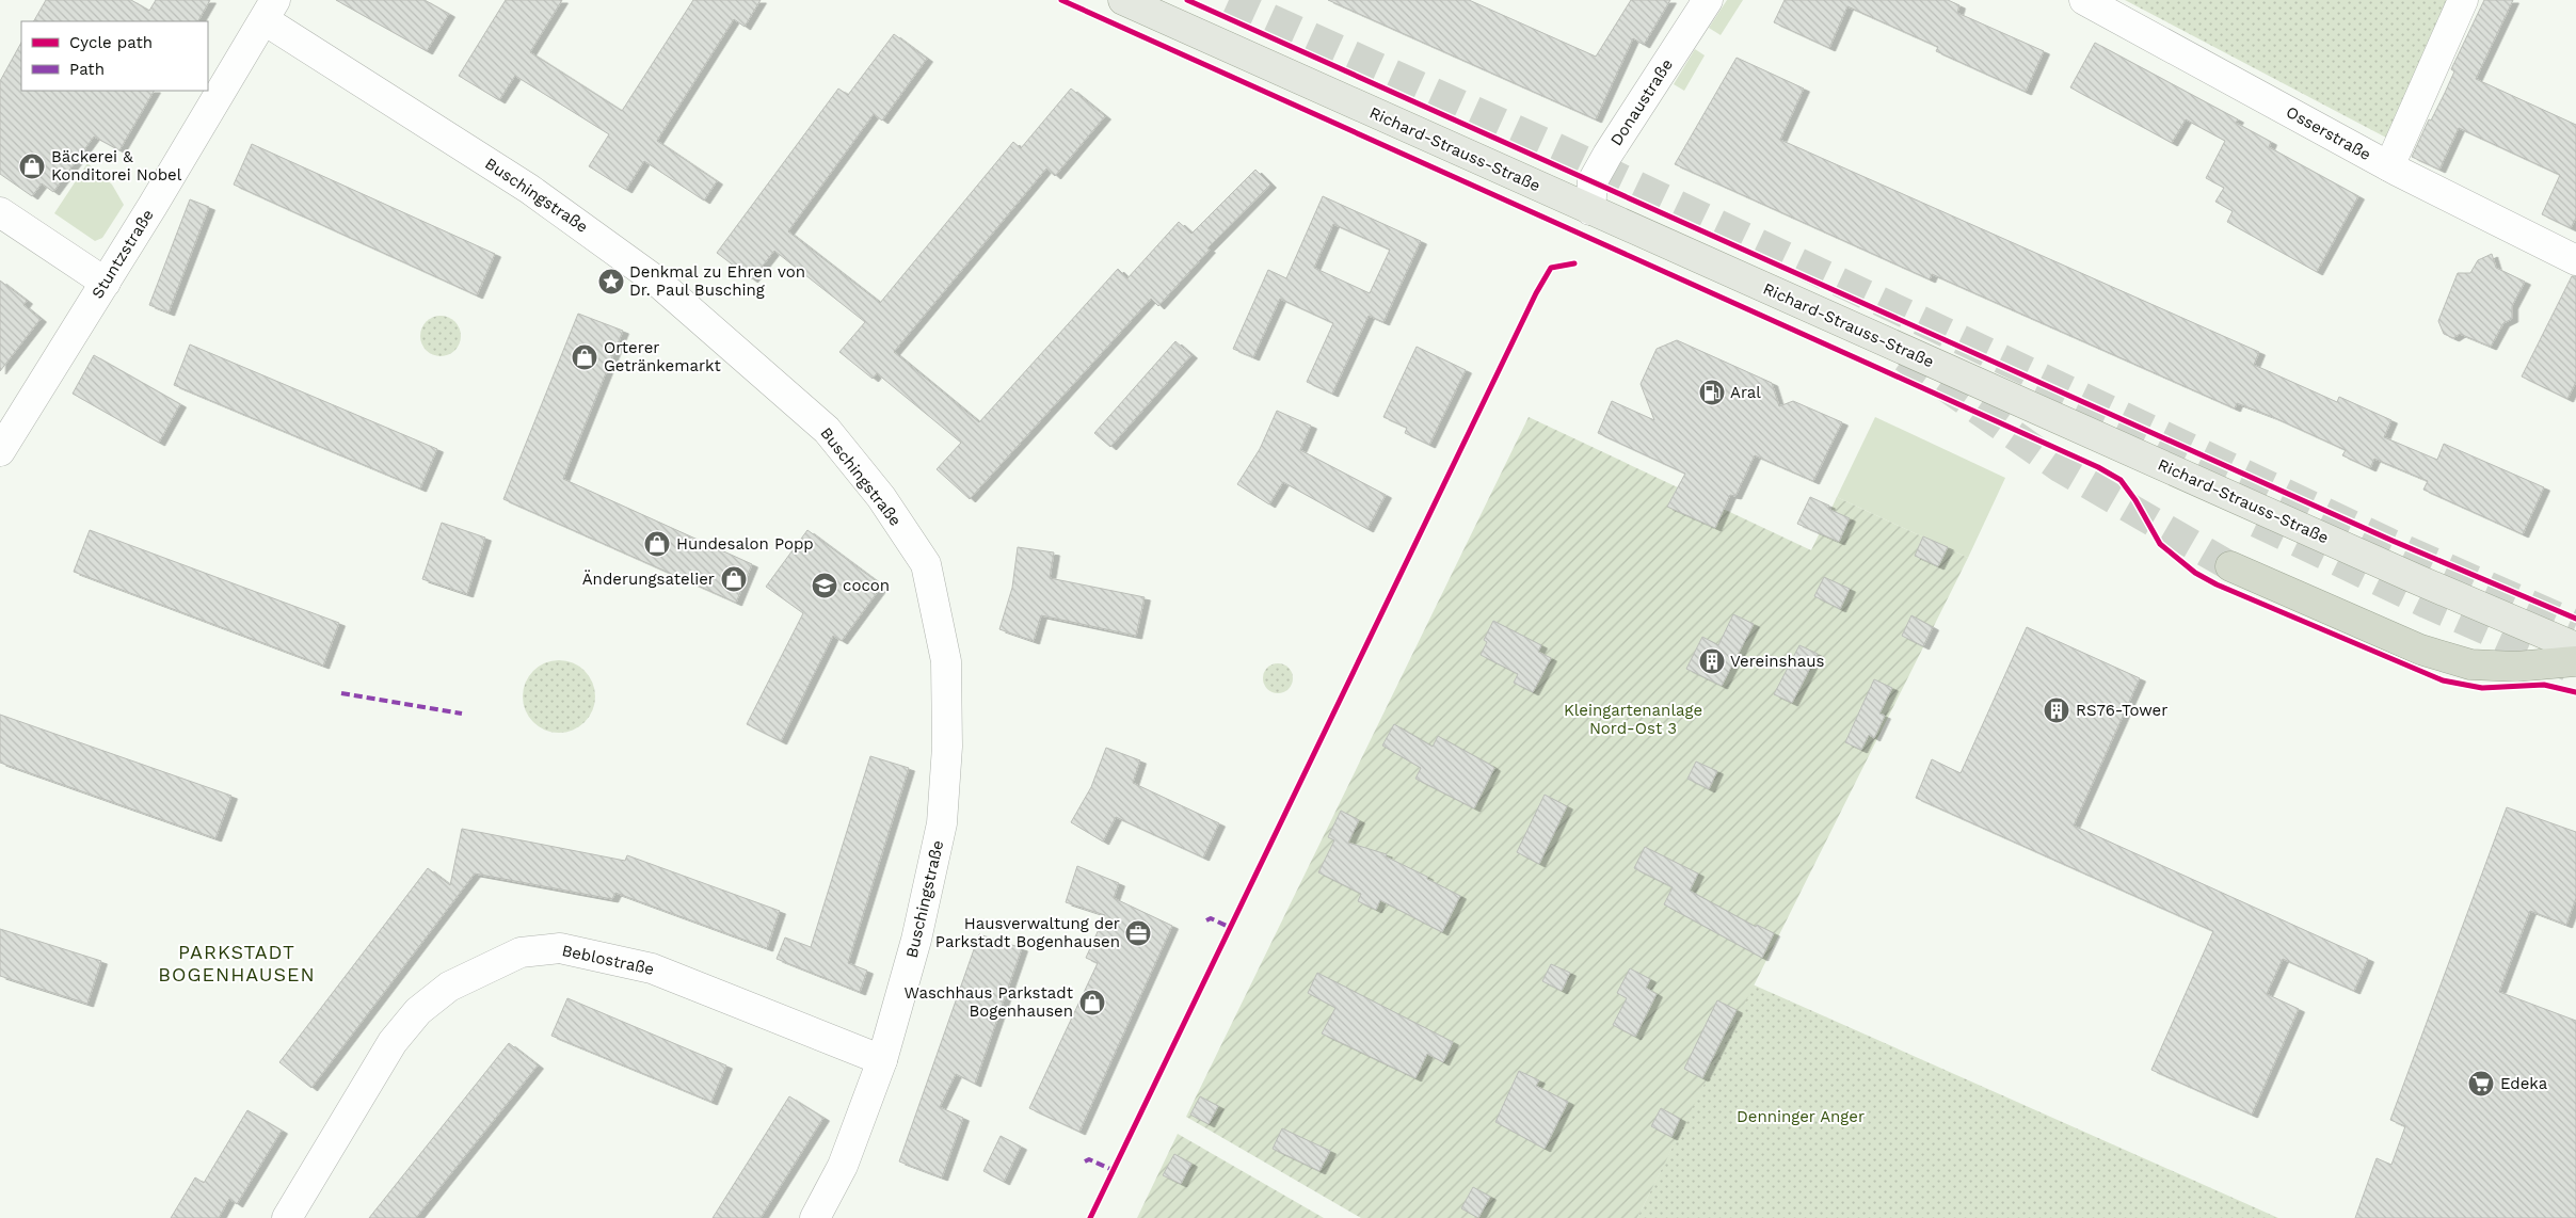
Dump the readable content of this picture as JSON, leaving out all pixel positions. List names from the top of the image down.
{
  "streets": {
    "main road": ["Richard-Strauss-Straße"],
    "street": [
      "Donaustraße",
      "Osserstraße",
      "Buschingstraße",
      "Stuntzstraße",
      "Beblostraße"
    ]
  },
  "crossings": [
    ["Donaustraße", "Richard-Strauss-Straße"],
    ["Buschingstraße", "Stuntzstraße"],
    ["Buschingstraße", "Beblostraße"]
  ],
  "districts": ["PARKSTADT BOGENHAUSEN"],
  "parks": ["Kleingartenanlage Nord-Ost 3", "Denninger Anger"],
  "places": {
    "shop": [
      "Bäckerei & Konditorei Nobel",
      "Orterer Getränkemarkt",
      "Hundesalon Popp",
      "Änderungsatelier",
      "Waschhaus Parkstadt Bogenhausen"
    ],
    "place": ["Denkmal zu Ehren von Dr. Paul Busching"],
    "fuel station": ["Aral"],
    "school or university": ["cocon"],
    "building": ["Vereinshaus", "RS76-Tower"],
    "office": ["Hausverwaltung der Parkstadt Bogenhausen"],
    "supermarket": ["Edeka"]
  },
  "legend": ["Cycle path", "Path"]
}
